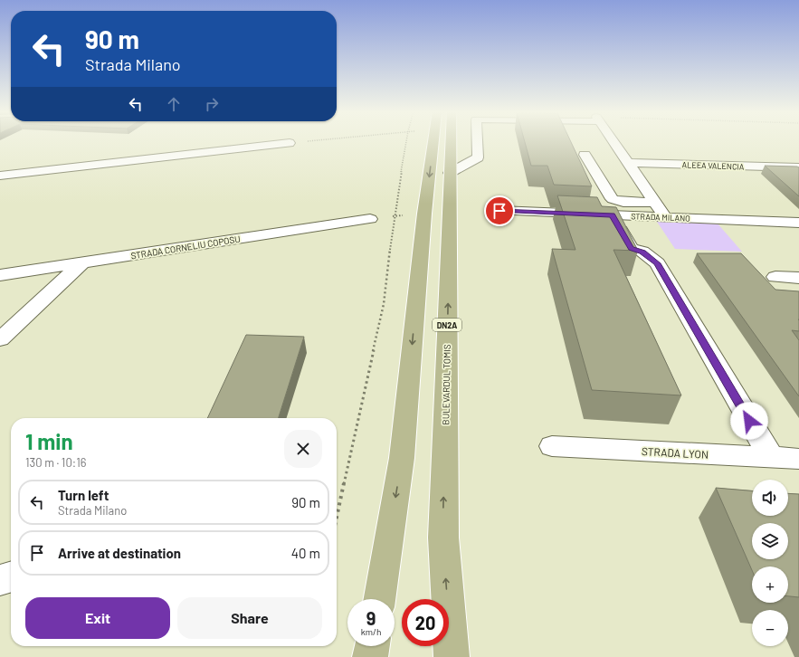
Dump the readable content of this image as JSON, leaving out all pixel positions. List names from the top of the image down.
{
  "streets": {
    "main road": ["DN2A", "BULEVARDUL TOMIS"],
    "street": [
      "ALEEA VALENCIA",
      "STRADA MILANO",
      "STRADA CORNELIU COPOSU",
      "STRADA LYON"
    ]
  },
  "page": {
    "turn": ["90 m", "Strada Milano"],
    "heading": ["1 min", "130 m · 10:16"],
    "map_buttons": ["+", "−"],
    "list": [
      {
        "name": "Turn left",
        "note": "Strada Milano",
        "value": "90 m"
      },
      {
        "name": "Arrive at destination",
        "value": "40 m"
      }
    ],
    "buttons": ["Exit", "Share"],
    "speed": "9 km/h",
    "limit": "20"
  }
}
